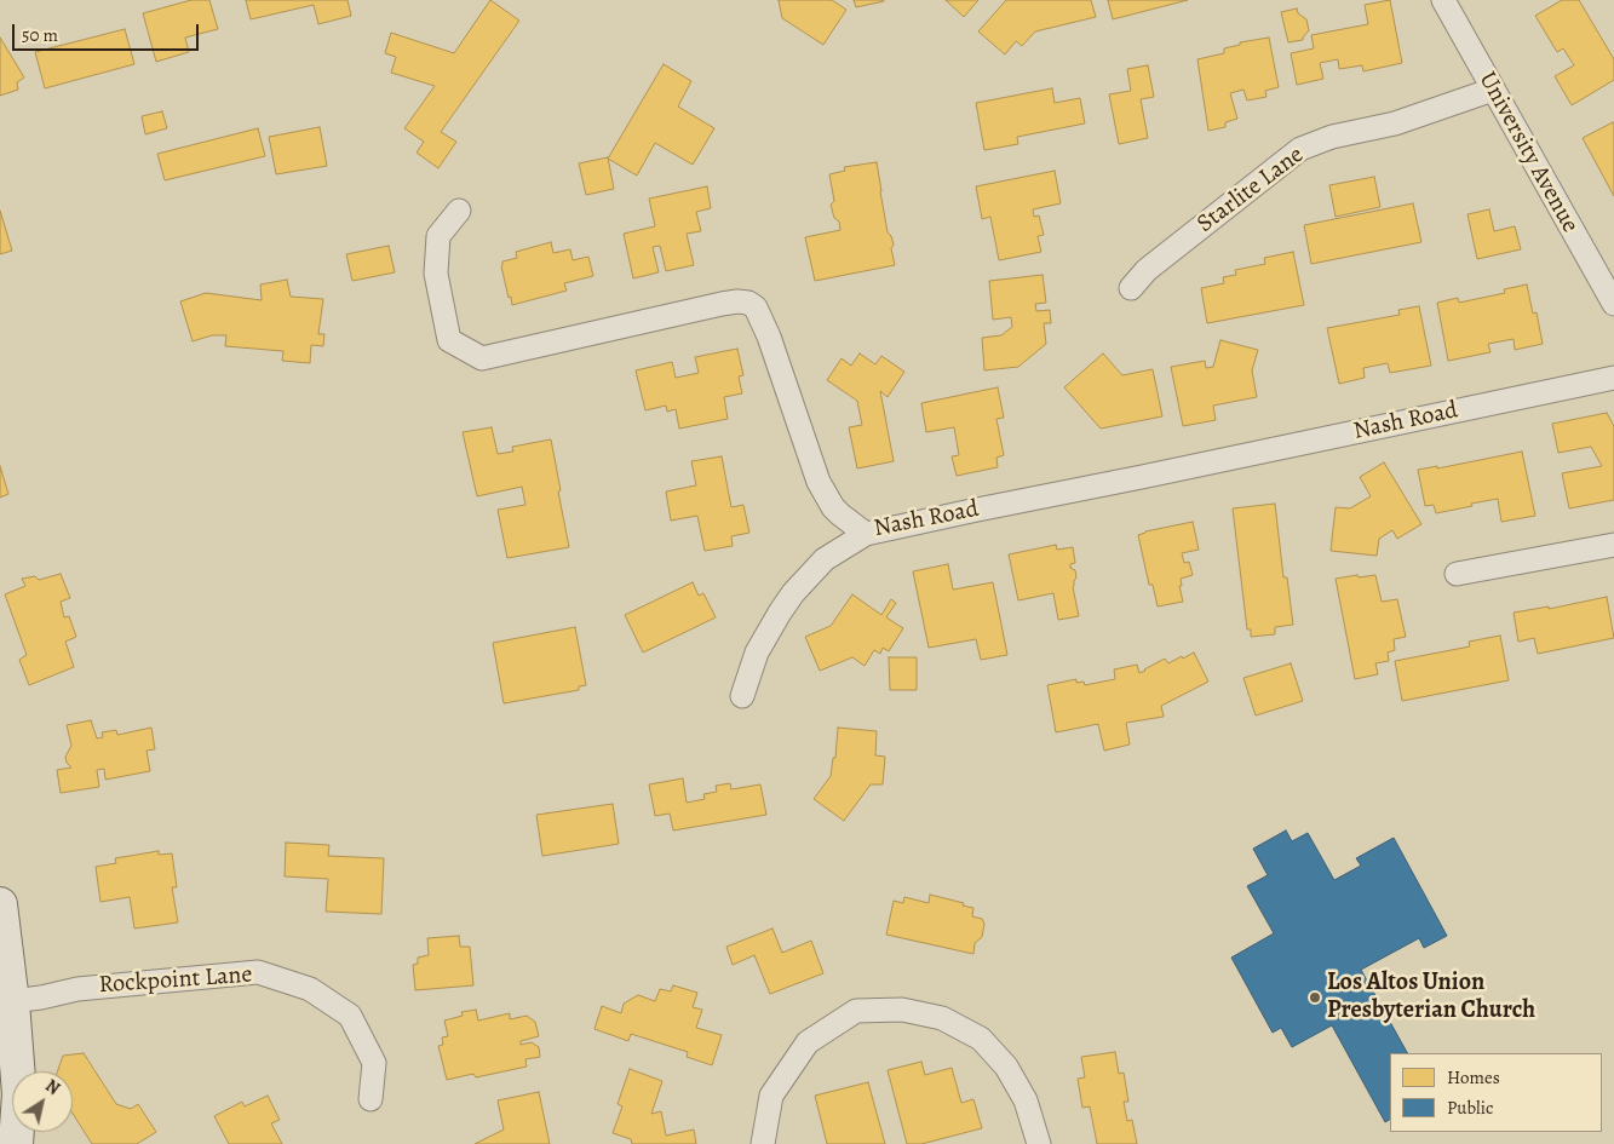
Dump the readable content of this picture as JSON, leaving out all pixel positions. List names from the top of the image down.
{
  "streets": {
    "street": [
      "University Avenue",
      "Starlite Lane",
      "Nash Road",
      "Rockpoint Lane"
    ]
  },
  "crossings": [
    ["University Avenue", "Starlite Lane"]
  ],
  "places": ["Los Altos Union Presbyterian Church"],
  "legend": ["Homes", "Public"],
  "scale_bar": "50 m",
  "north": "top right"
}
